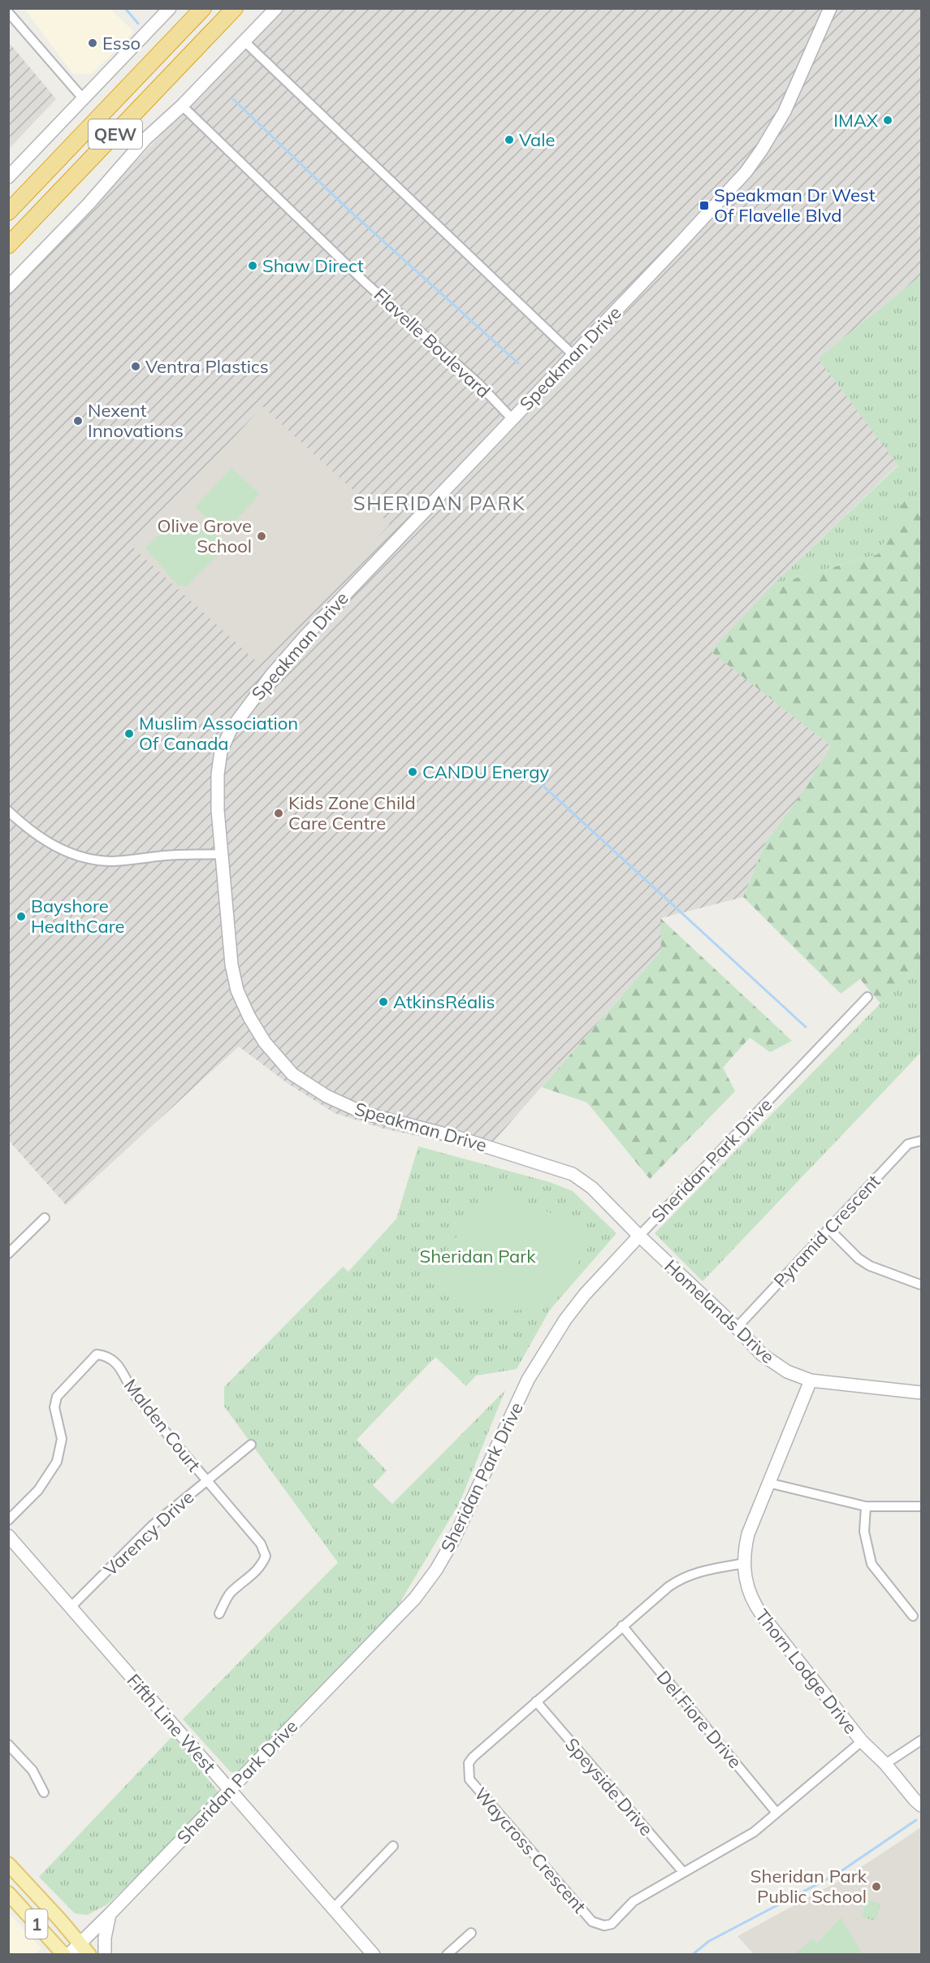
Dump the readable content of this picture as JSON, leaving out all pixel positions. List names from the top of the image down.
{
  "streets": {
    "highway": ["QEW"],
    "main road": ["1"],
    "street": [
      "Flavelle Boulevard",
      "Speakman Drive",
      "Sheridan Park Drive",
      "Pyramid Crescent",
      "Homelands Drive",
      "Malden Court",
      "Varency Drive",
      "Thorn Lodge Drive",
      "Del Fiore Drive",
      "Fifth Line West",
      "Speyside Drive",
      "Waycross Crescent"
    ]
  },
  "crossings": [
    ["Flavelle Boulevard", "Speakman Drive"],
    ["Speakman Drive", "Sheridan Park Drive"],
    ["Speakman Drive", "Homelands Drive"],
    ["Sheridan Park Drive", "Homelands Drive"],
    ["Sheridan Park Drive", "Fifth Line West"],
    ["Sheridan Park Drive", "1"],
    ["Pyramid Crescent", "Homelands Drive"],
    ["Homelands Drive", "Thorn Lodge Drive"],
    ["Malden Court", "Varency Drive"],
    ["Varency Drive", "Fifth Line West"],
    ["Thorn Lodge Drive", "Waycross Crescent"],
    ["Del Fiore Drive", "Waycross Crescent"],
    ["Speyside Drive", "Waycross Crescent"]
  ],
  "districts": ["SHERIDAN PARK"],
  "parks": ["Sheridan Park"],
  "places": {
    "other": [
      "Esso",
      "IMAX",
      "Vale",
      "Shaw Direct",
      "Ventra Plastics",
      "Nexent Innovations",
      "Olive Grove School",
      "Muslim Association Of Canada",
      "CANDU Energy",
      "Kids Zone Child Care Centre",
      "Bayshore HealthCare",
      "AtkinsRéalis",
      "Sheridan Park Public School"
    ],
    "transit": ["Speakman Dr West Of Flavelle Blvd"]
  }
}
